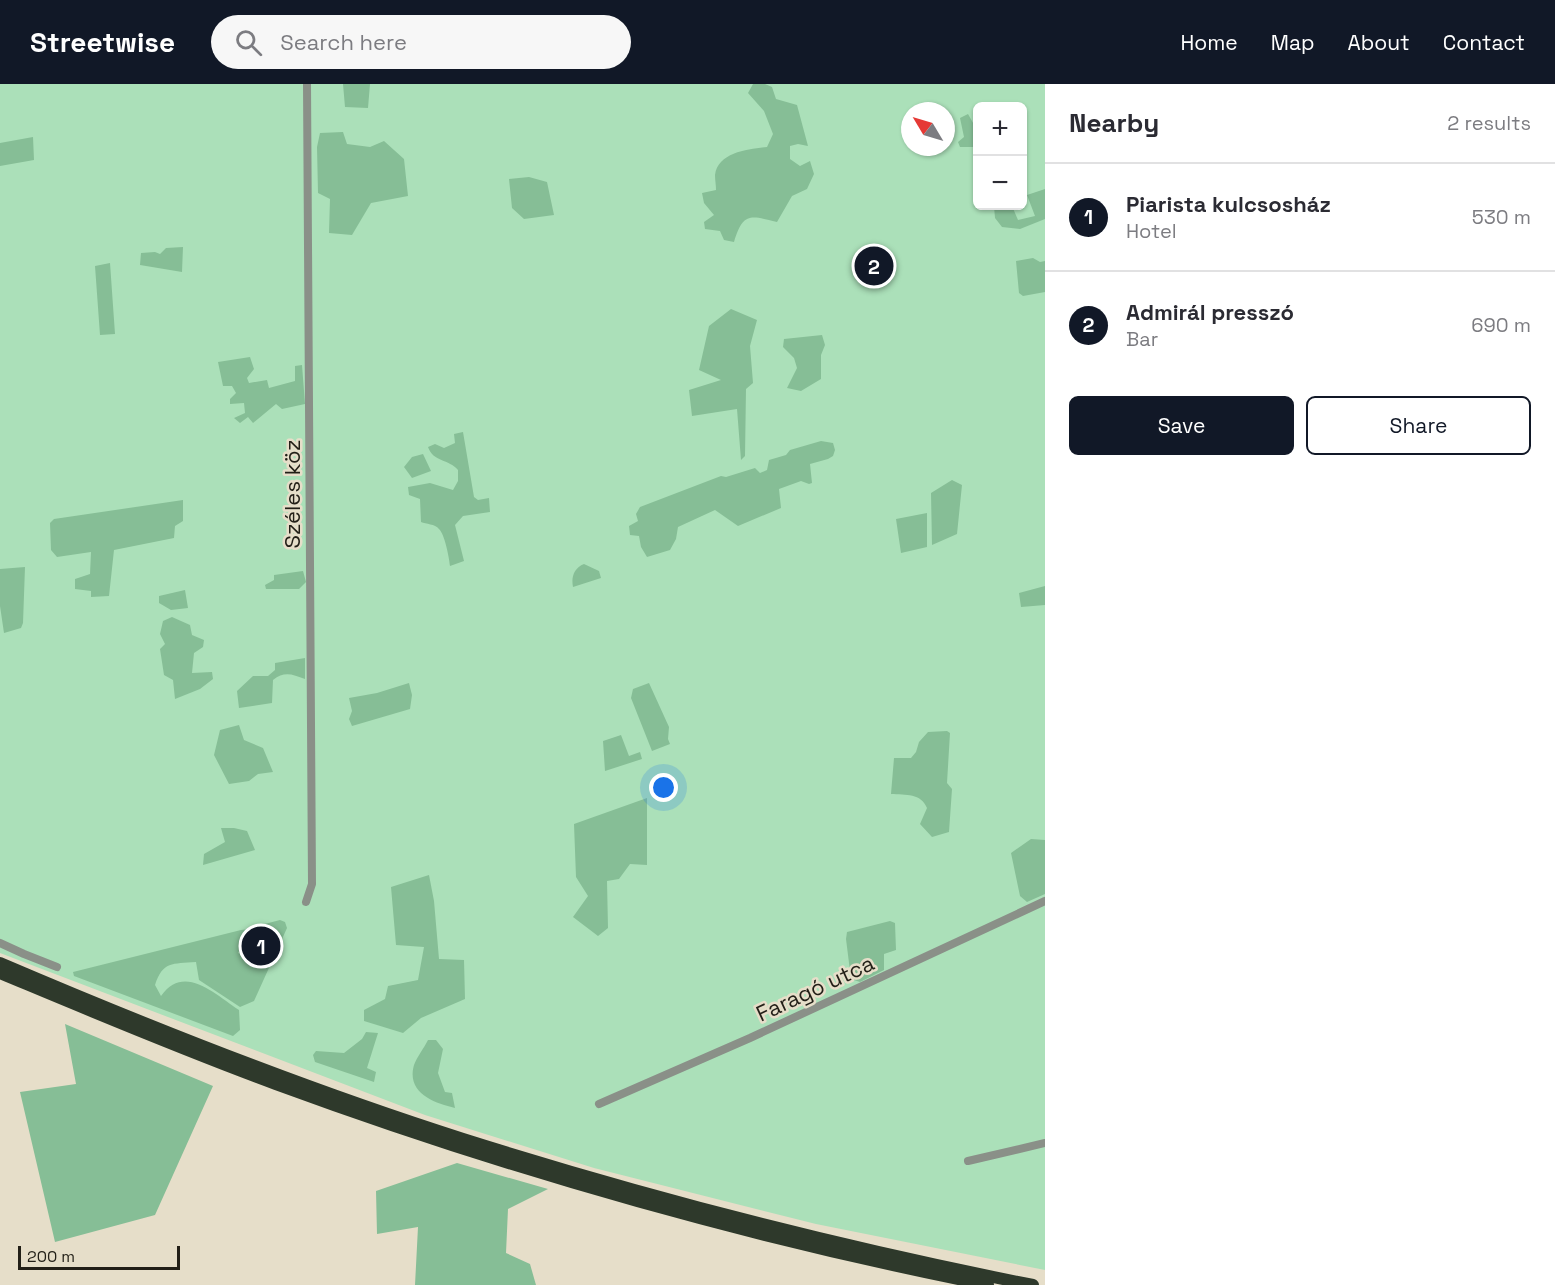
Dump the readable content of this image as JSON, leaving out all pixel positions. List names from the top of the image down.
{
  "streets": {
    "street": ["Széles köz", "Faragó utca"]
  },
  "scale_bar": "200 m",
  "north": "top left",
  "page": {
    "header": "Streetwise",
    "search": "Search here",
    "nav": [
      "Home",
      "Map",
      "About",
      "Contact"
    ],
    "heading": ["Nearby", "2 results"],
    "map_buttons": ["+", "−"],
    "list": [
      {
        "mark": "1",
        "name": "Piarista kulcsosház",
        "note": "Hotel",
        "value": "530 m"
      },
      {
        "mark": "2",
        "name": "Admirál presszó",
        "note": "Bar",
        "value": "690 m"
      }
    ],
    "pins": ["2", "1"],
    "buttons": ["Save", "Share"],
    "scale": "200 m"
  }
}
